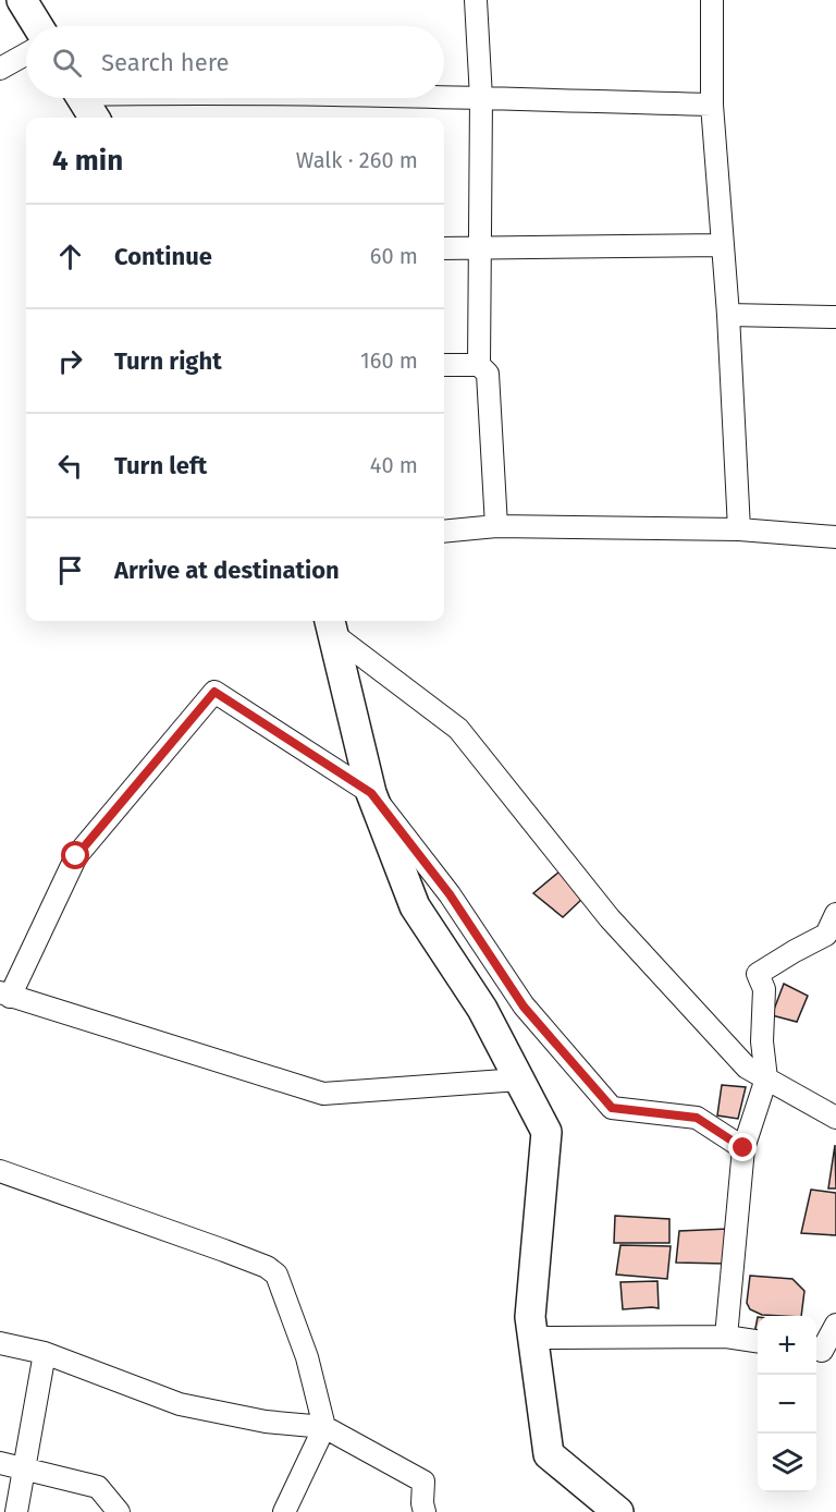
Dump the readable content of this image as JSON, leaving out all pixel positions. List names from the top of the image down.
{
  "page": {
    "search": "Search here",
    "heading": ["4 min", "Walk · 260 m"],
    "list": [
      ["Continue", "60 m"],
      ["Turn right", "160 m"],
      ["Turn left", "40 m"],
      "Arrive at destination"
    ],
    "map_buttons": ["+", "−"]
  }
}
